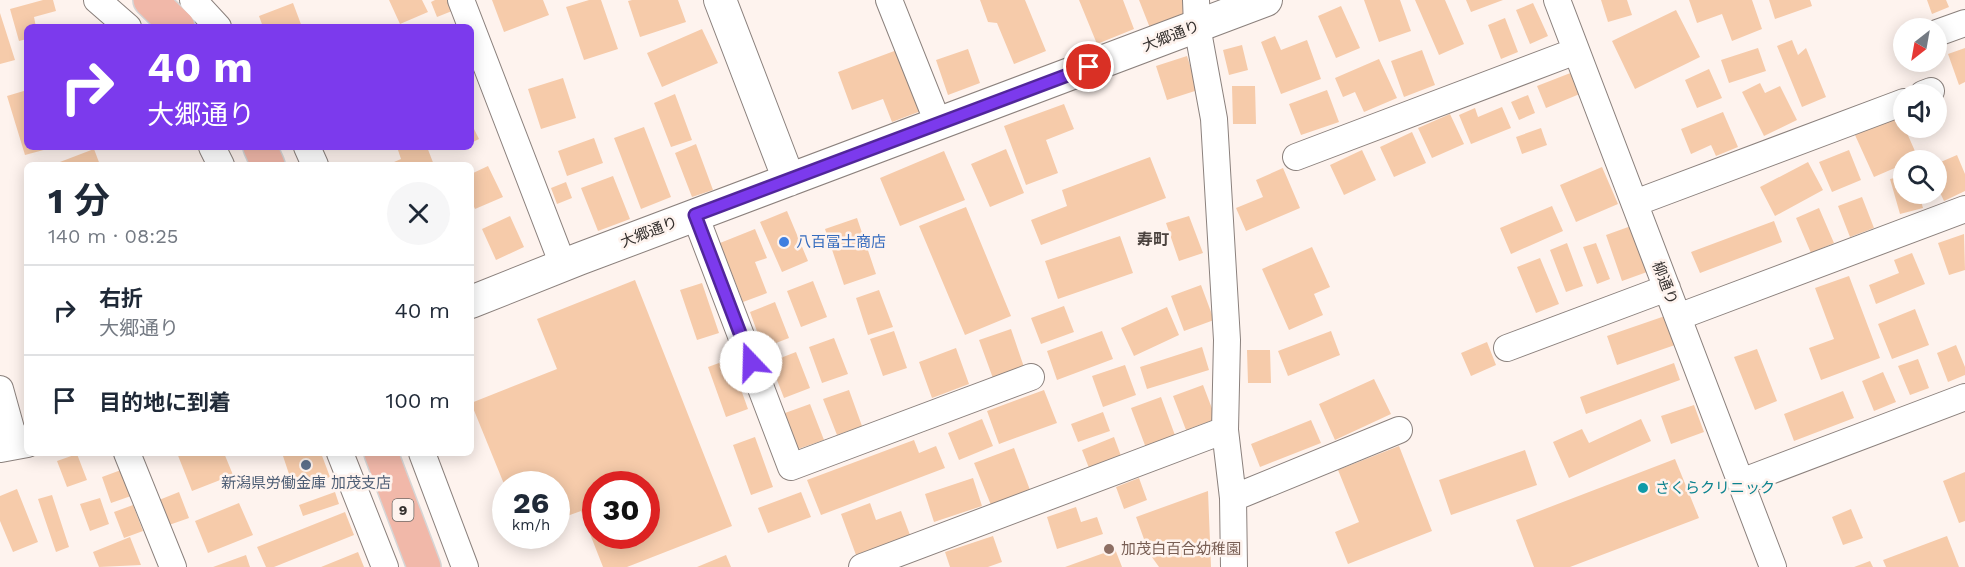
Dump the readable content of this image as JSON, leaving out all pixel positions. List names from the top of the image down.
{
  "streets": {
    "main road": ["9"],
    "street": ["大郷通り", "柳通り"]
  },
  "districts": ["寿町"],
  "places": [
    "八百冨士商店",
    "新潟県労働金庫 加茂支店",
    "さくらクリニック",
    "加茂白百合幼稚園"
  ],
  "north": "bottom left",
  "page": {
    "turn": ["40 m", "大郷通り"],
    "heading": ["1 分", "140 m · 08:25"],
    "list": [
      {
        "name": "右折",
        "note": "大郷通り",
        "value": "40 m"
      },
      {
        "name": "目的地に到着",
        "value": "100 m"
      }
    ],
    "speed": "26 km/h",
    "limit": "30"
  }
}
